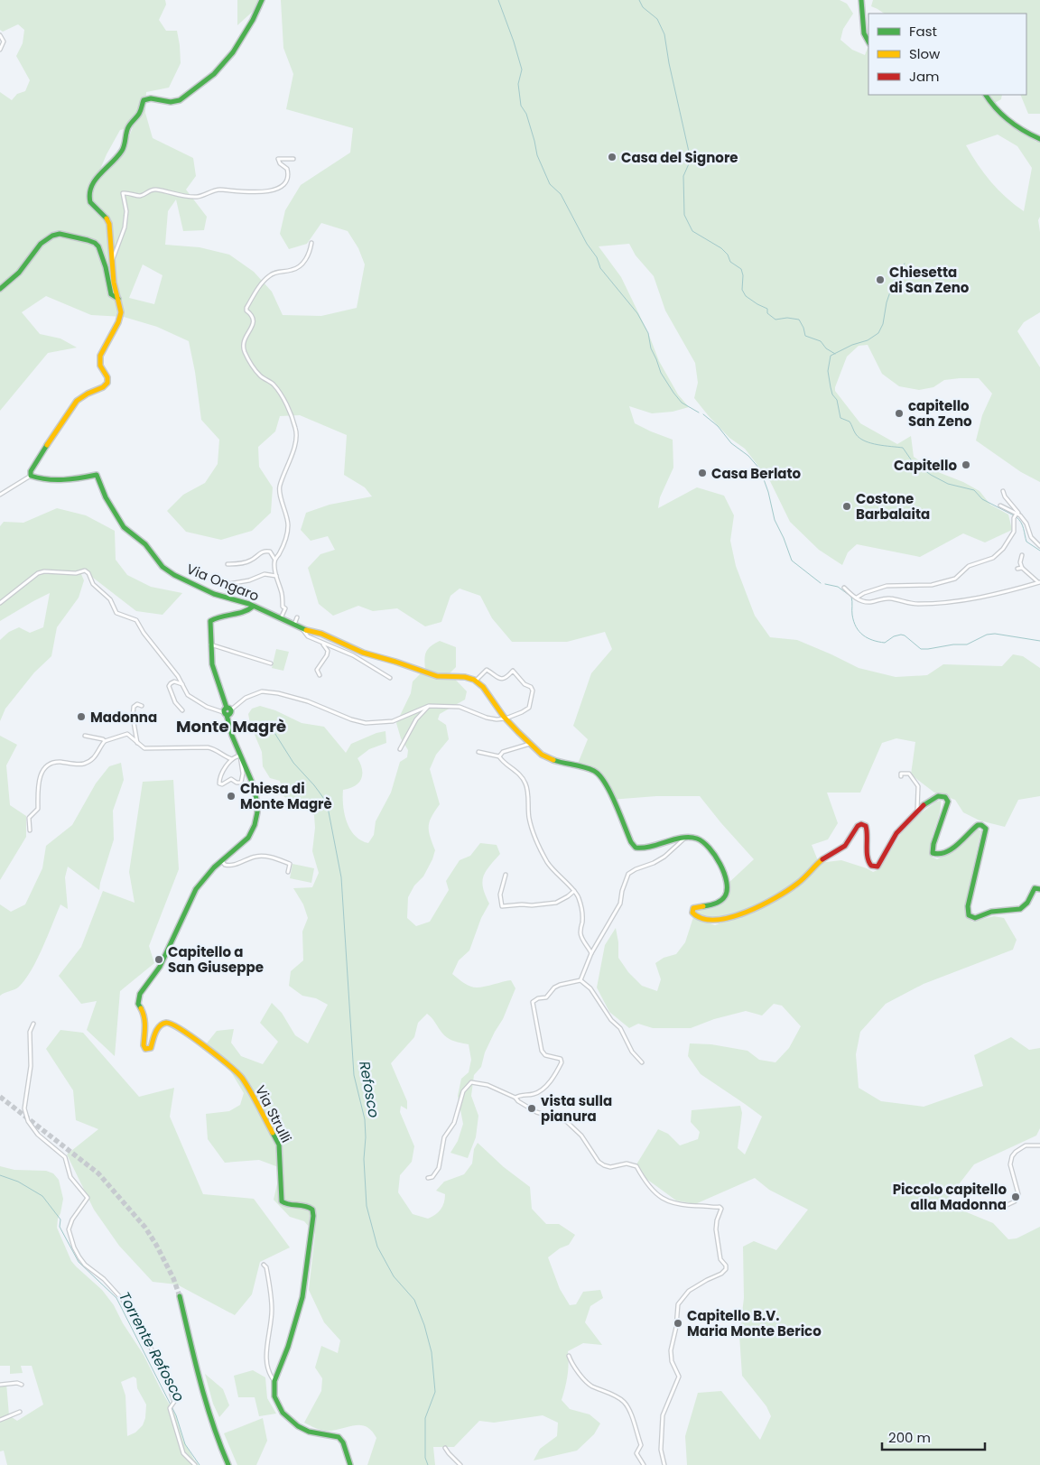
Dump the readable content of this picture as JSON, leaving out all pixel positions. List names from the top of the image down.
{
  "streets": {
    "main road": ["Via Ongaro", "Via Strulli"]
  },
  "districts": ["Monte Magrè"],
  "water": ["Refosco", "Torrente Refosco"],
  "places": [
    "Casa del Signore",
    "Chiesetta di San Zeno",
    "capitello San Zeno",
    "Capitello",
    "Casa Berlato",
    "Costone Barbalaita",
    "Madonna",
    "Chiesa di Monte Magrè",
    "Capitello a San Giuseppe",
    "vista sulla pianura",
    "Piccolo capitello alla Madonna",
    "Capitello B.V. Maria Monte Berico"
  ],
  "legend": ["Fast", "Slow", "Jam"],
  "scale_bar": "200 m"
}
